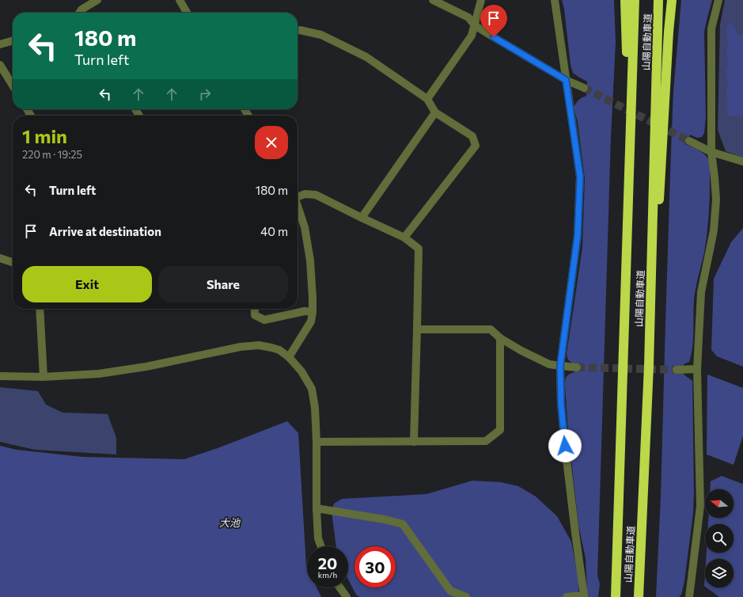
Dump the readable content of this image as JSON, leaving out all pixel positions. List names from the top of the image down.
{
  "streets": {
    "highway": ["山陽自動車道"]
  },
  "water": ["大池"],
  "north": "left",
  "page": {
    "turn": ["180 m", "Turn left"],
    "heading": ["1 min", "220 m · 19:25"],
    "list": [
      {
        "name": "Turn left",
        "value": "180 m"
      },
      {
        "name": "Arrive at destination",
        "value": "40 m"
      }
    ],
    "buttons": ["Exit", "Share"],
    "speed": "20 km/h",
    "limit": "30"
  }
}
